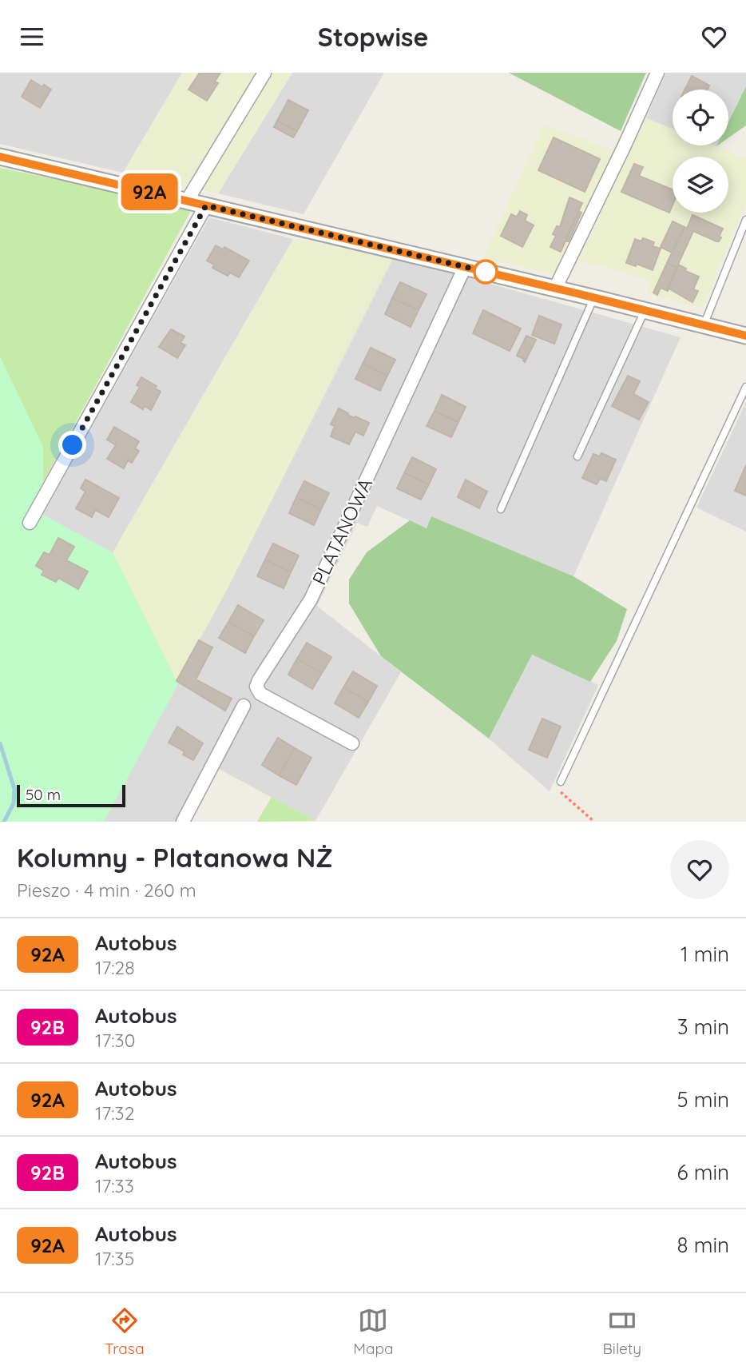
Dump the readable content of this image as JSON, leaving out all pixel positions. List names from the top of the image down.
{
  "streets": {
    "street": ["PLATANOWA"]
  },
  "lines": ["bus line 92A"],
  "scale_bar": "50 m",
  "page": {
    "header": "Stopwise",
    "on_map": "92A",
    "scale": "50 m",
    "heading": ["Kolumny - Platanowa NŻ", "Pieszo · 4 min · 260 m"],
    "list": [
      {
        "mark": "92A",
        "name": "Autobus",
        "note": "17:28",
        "value": "1 min"
      },
      {
        "mark": "92B",
        "name": "Autobus",
        "note": "17:30",
        "value": "3 min"
      },
      {
        "mark": "92A",
        "name": "Autobus",
        "note": "17:32",
        "value": "5 min"
      },
      {
        "mark": "92B",
        "name": "Autobus",
        "note": "17:33",
        "value": "6 min"
      },
      {
        "mark": "92A",
        "name": "Autobus",
        "note": "17:35",
        "value": "8 min"
      }
    ],
    "tabs": ["Trasa", "Mapa", "Bilety"]
  }
}
